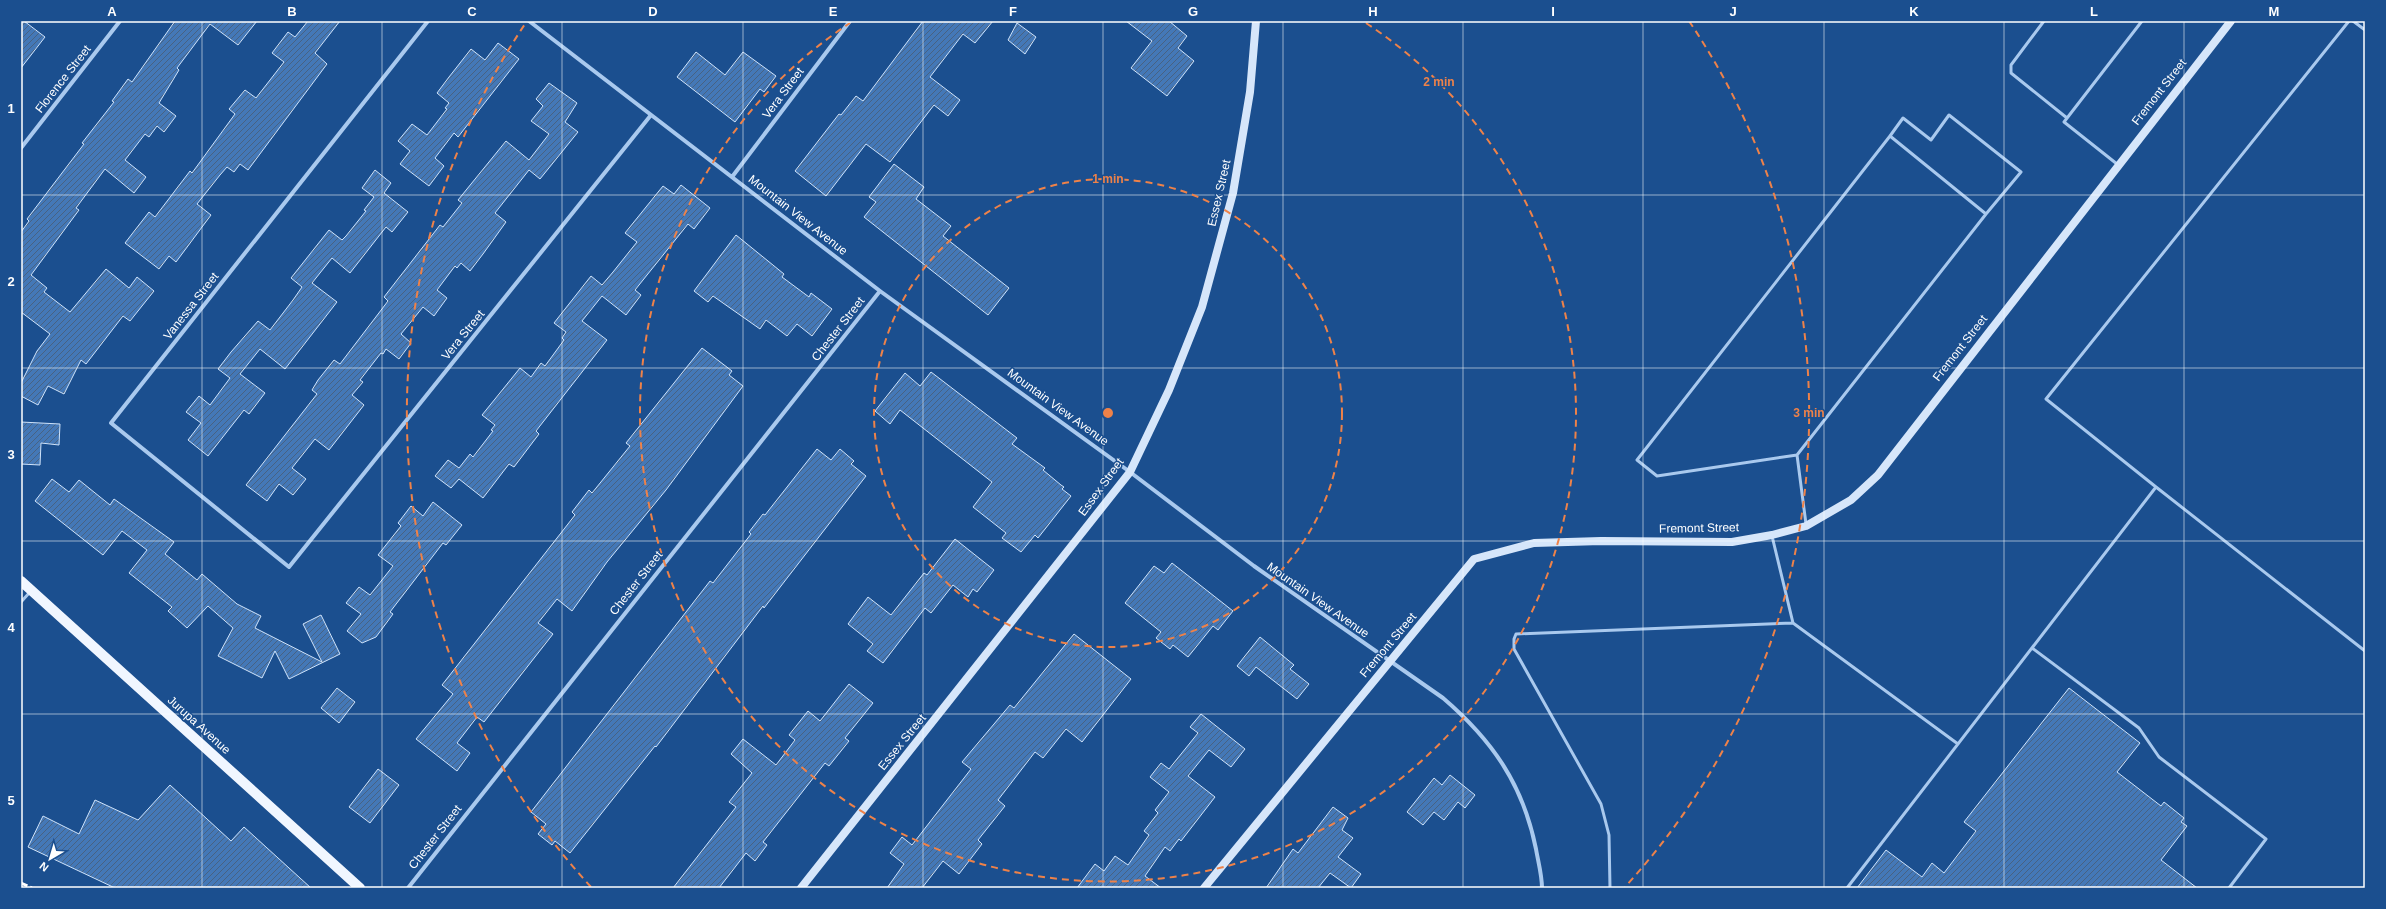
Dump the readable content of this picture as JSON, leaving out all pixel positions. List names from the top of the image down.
{
  "streets": {
    "main road": ["Jurupa Avenue"],
    "street": [
      "Florence Street",
      "Fremont Street",
      "Vera Street",
      "Essex Street",
      "Mountain View Avenue",
      "Vanessa Street",
      "Chester Street"
    ]
  },
  "crossings": [
    ["Fremont Street", "Mountain View Avenue"],
    ["Vera Street", "Mountain View Avenue"],
    ["Vera Street", "Vanessa Street"],
    ["Essex Street", "Mountain View Avenue"],
    ["Mountain View Avenue", "Chester Street"]
  ],
  "north": "bottom left",
  "grid": {
    "columns": [
      "A",
      "B",
      "C",
      "D",
      "E",
      "F",
      "G",
      "H",
      "I",
      "J",
      "K",
      "L",
      "M"
    ],
    "rows": [
      "1",
      "2",
      "3",
      "4",
      "5"
    ]
  },
  "rings": ["2 min", "1 min", "3 min"]
}
